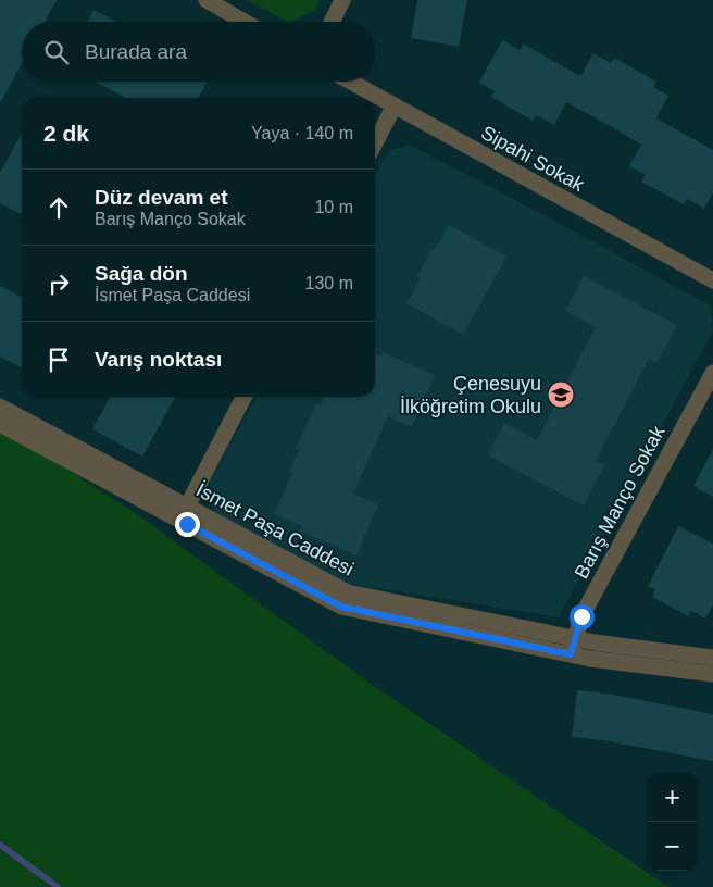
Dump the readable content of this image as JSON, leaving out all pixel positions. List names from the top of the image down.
{
  "streets": {
    "street": ["Sipahi Sokak", "Barış Manço Sokak", "İsmet Paşa Caddesi"]
  },
  "crossings": [
    ["Barış Manço Sokak", "İsmet Paşa Caddesi"]
  ],
  "places": {
    "school or university": ["Çenesuyu İlköğretim Okulu"]
  },
  "page": {
    "search": "Burada ara",
    "heading": ["2 dk", "Yaya · 140 m"],
    "list": [
      ["Düz devam et", "Barış Manço Sokak", "10 m"],
      ["Sağa dön", "İsmet Paşa Caddesi", "130 m"],
      "Varış noktası"
    ],
    "map_buttons": ["+", "−"]
  }
}
